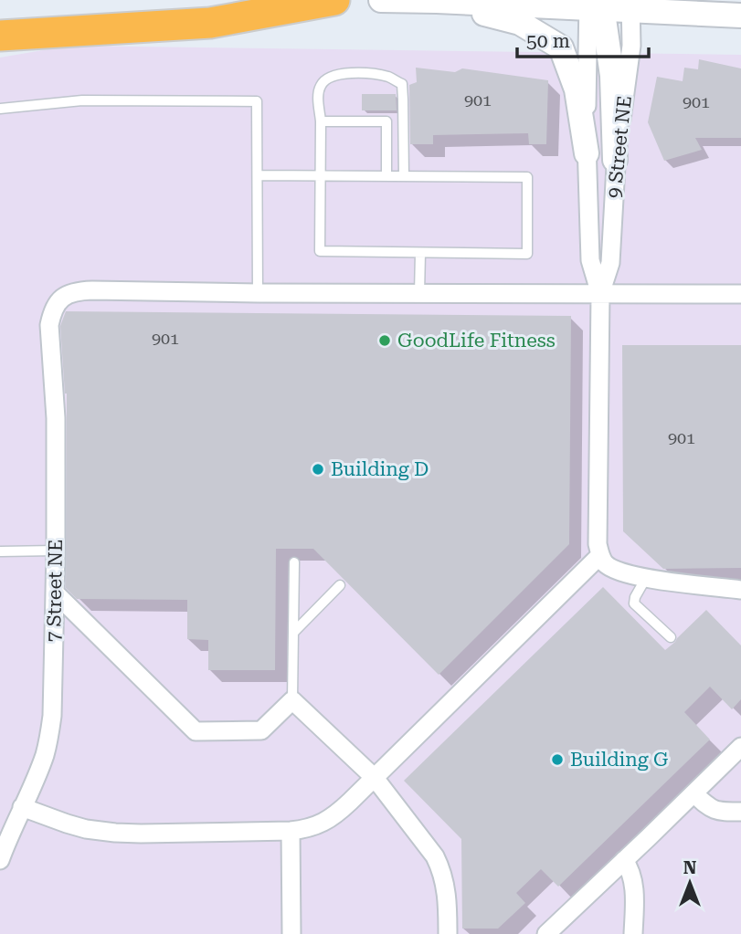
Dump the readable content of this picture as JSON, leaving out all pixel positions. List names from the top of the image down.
{
  "streets": {
    "street": ["9 Street NE", "7 Street NE"]
  },
  "places": ["GoodLife Fitness", "Building D", "Building G"],
  "house_numbers": [
    "901",
    "901",
    "901",
    "901"
  ],
  "scale_bar": "50 m",
  "north": "top"
}
